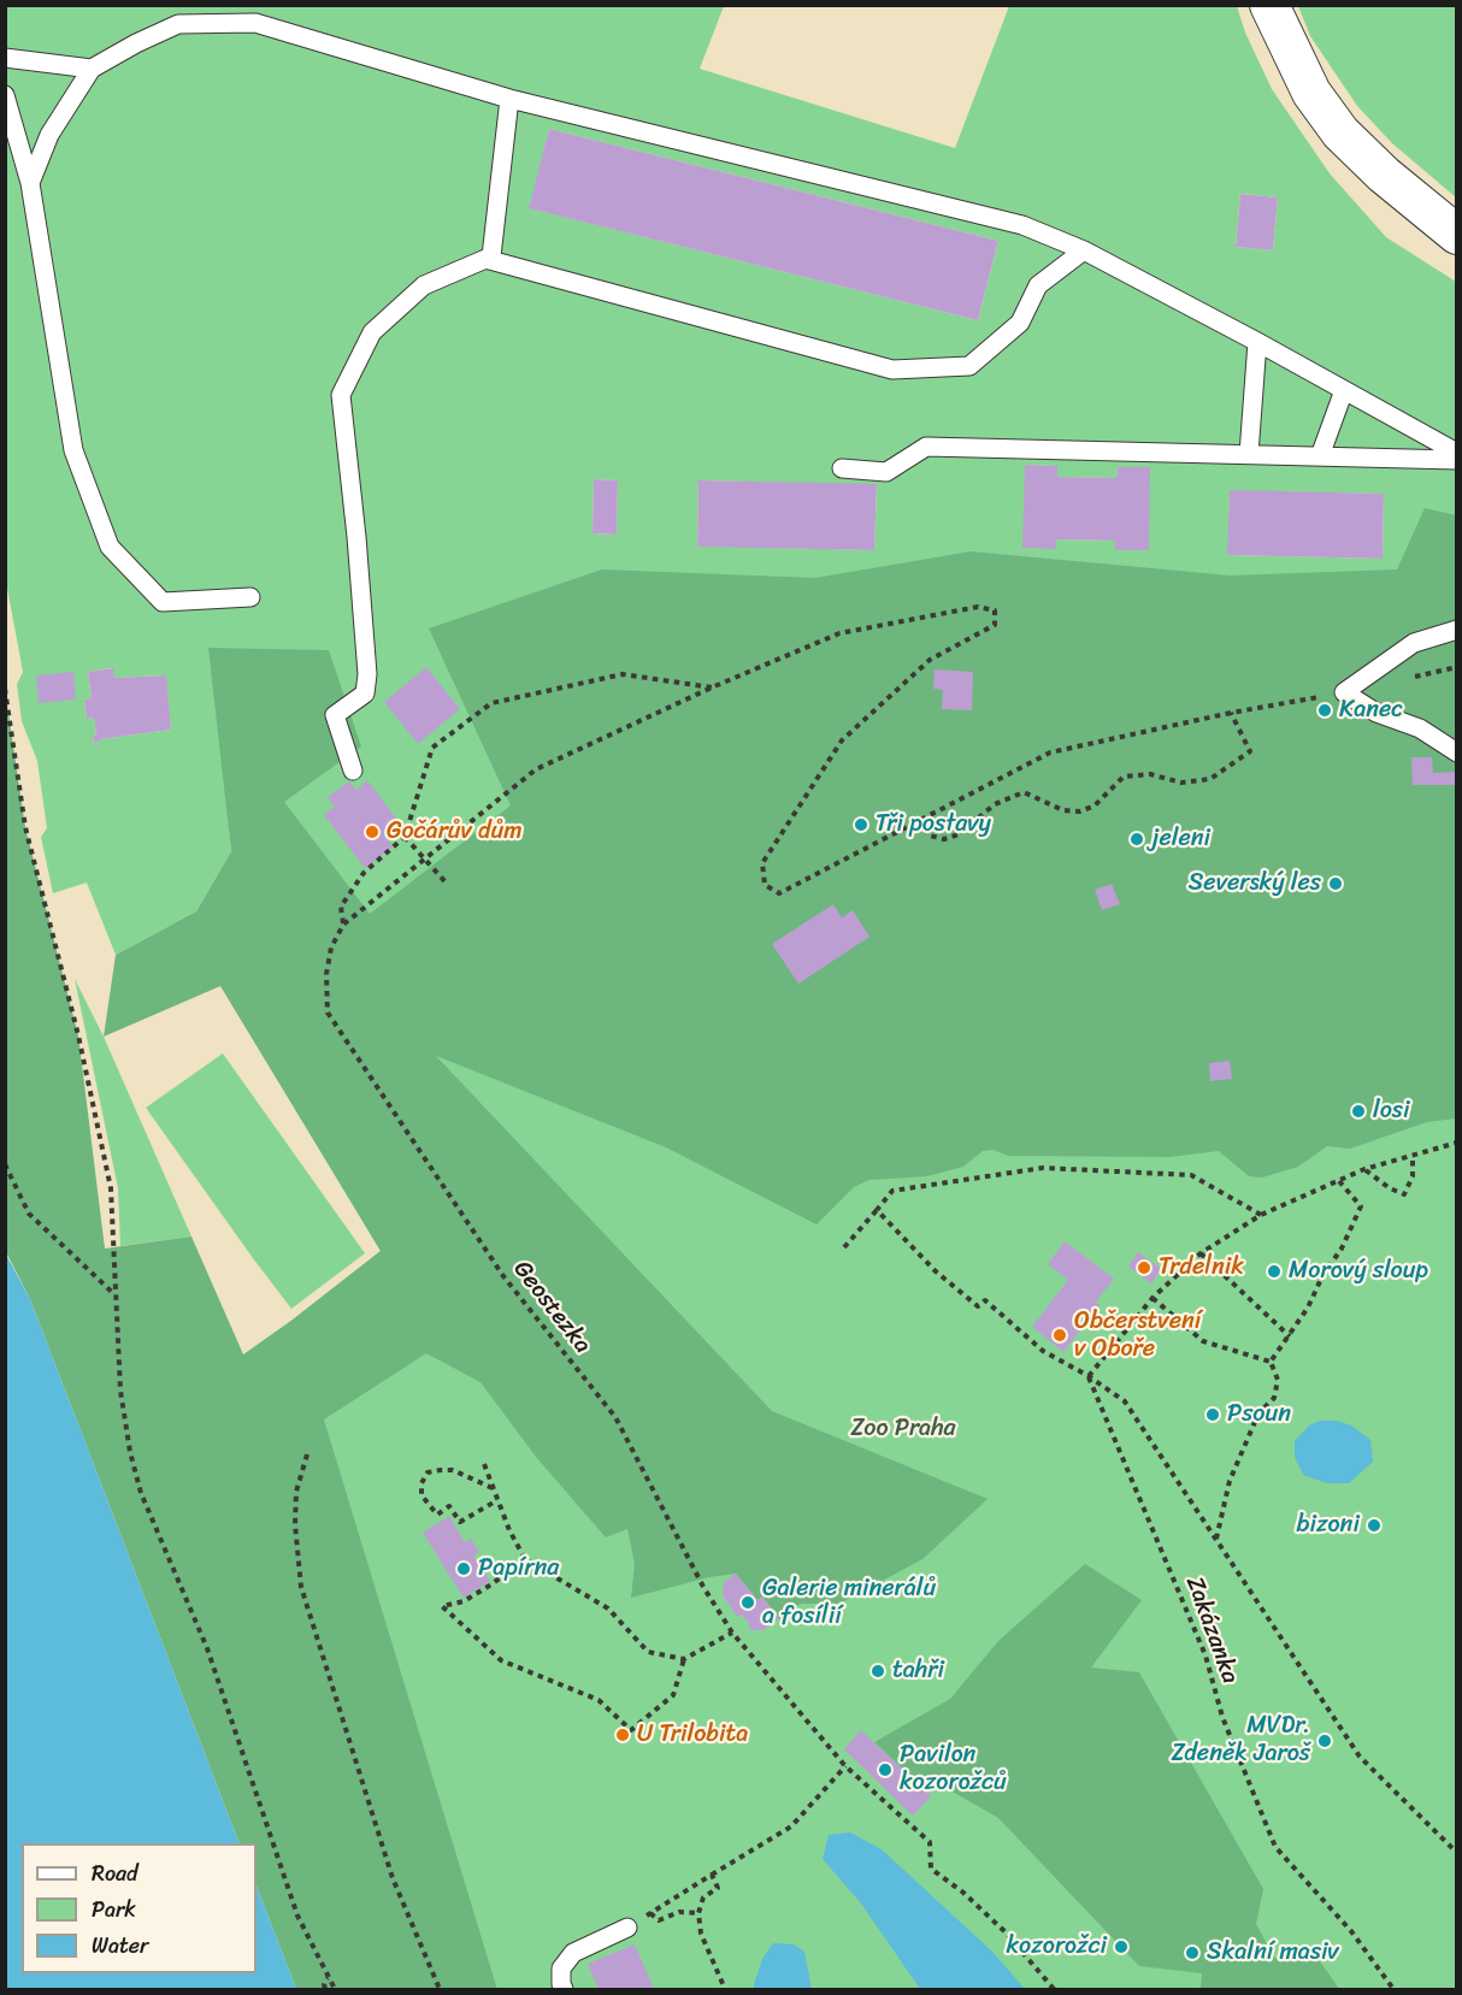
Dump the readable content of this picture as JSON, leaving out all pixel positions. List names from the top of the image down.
{
  "streets": {
    "path": ["Geostezka", "Zakázanka"]
  },
  "parks": ["Zoo Praha"],
  "places": [
    "Kanec",
    "Tři postavy",
    "Gočárův dům",
    "jeleni",
    "Severský les",
    "losi",
    "Trdelnik",
    "Morový sloup",
    "Občerstvení v Oboře",
    "Psoun",
    "bizoni",
    "Papírna",
    "Galerie minerálů a fosílií",
    "tahři",
    "U Trilobita",
    "MVDr. Zdeněk Jaroš",
    "Pavilon kozorožců",
    "kozorožci",
    "Skalní masiv"
  ],
  "legend": ["Road", "Park", "Water"]
}
